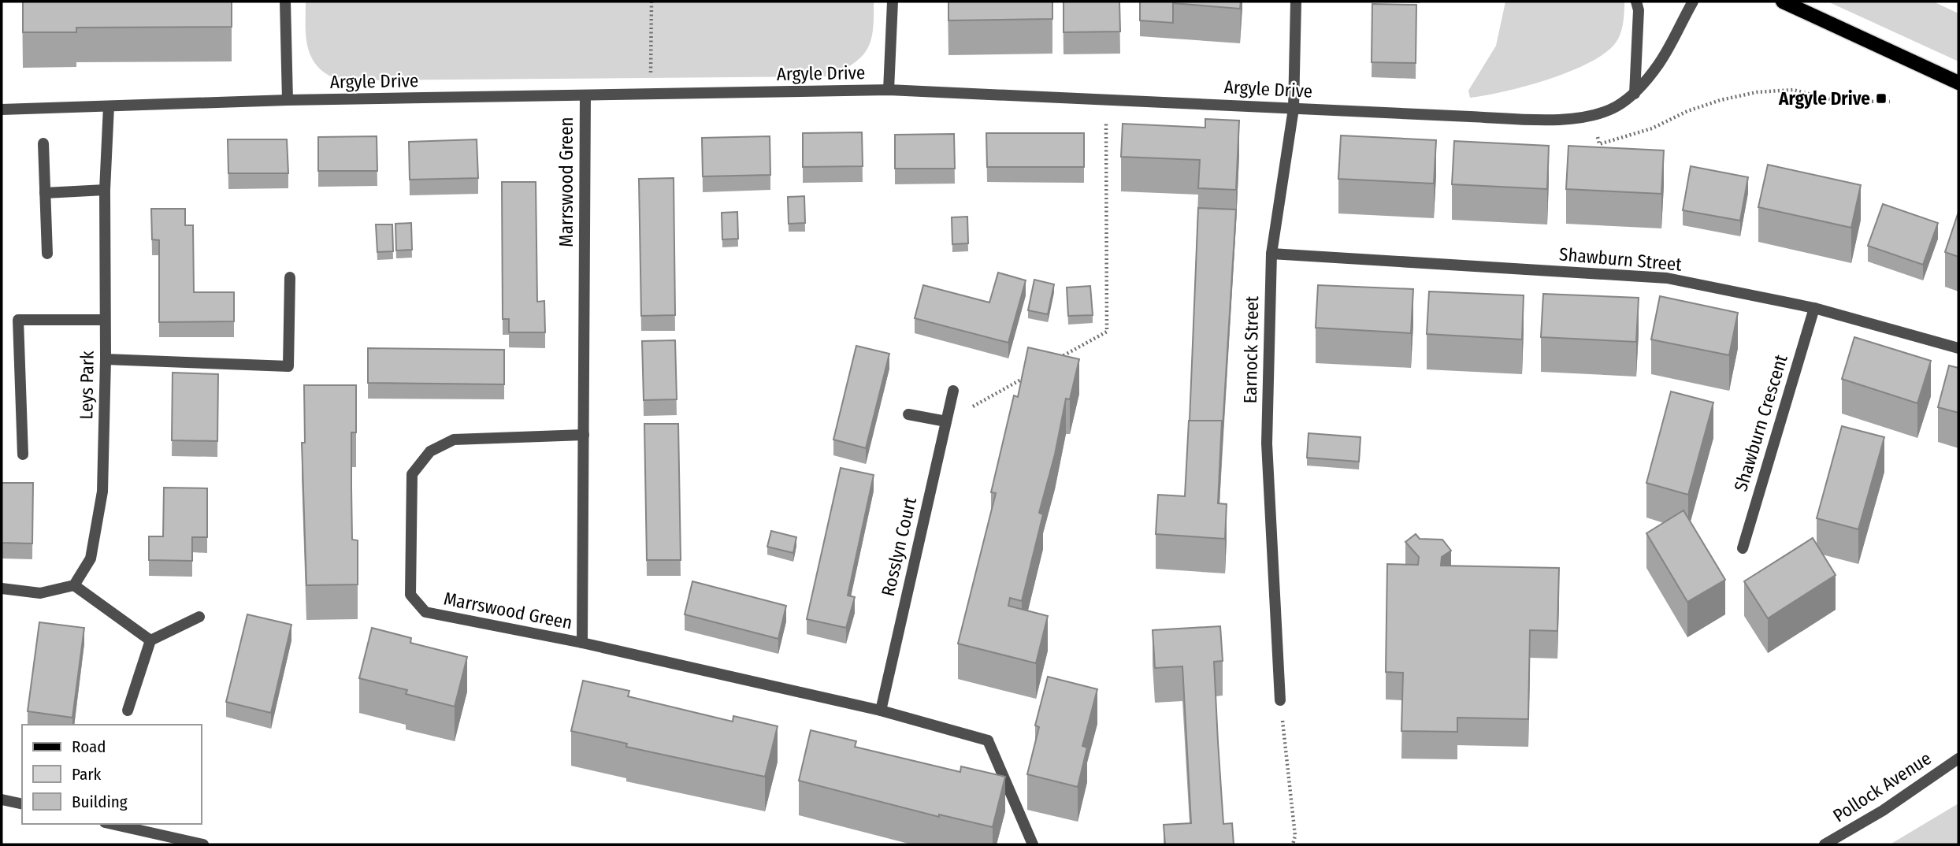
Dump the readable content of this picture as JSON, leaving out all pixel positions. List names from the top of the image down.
{
  "streets": {
    "street": [
      "Argyle Drive",
      "Marrswood Green",
      "Shawburn Street",
      "Earnock Street",
      "Leys Park",
      "Shawburn Crescent",
      "Rosslyn Court",
      "Pollock Avenue"
    ]
  },
  "crossings": [
    ["Argyle Drive", "Marrswood Green"],
    ["Argyle Drive", "Earnock Street"],
    ["Argyle Drive", "Leys Park"],
    ["Marrswood Green", "Rosslyn Court"],
    ["Shawburn Street", "Earnock Street"],
    ["Shawburn Street", "Shawburn Crescent"]
  ],
  "places": {
    "transit": ["Argyle Drive"]
  },
  "legend": ["Road", "Park", "Building"]
}
